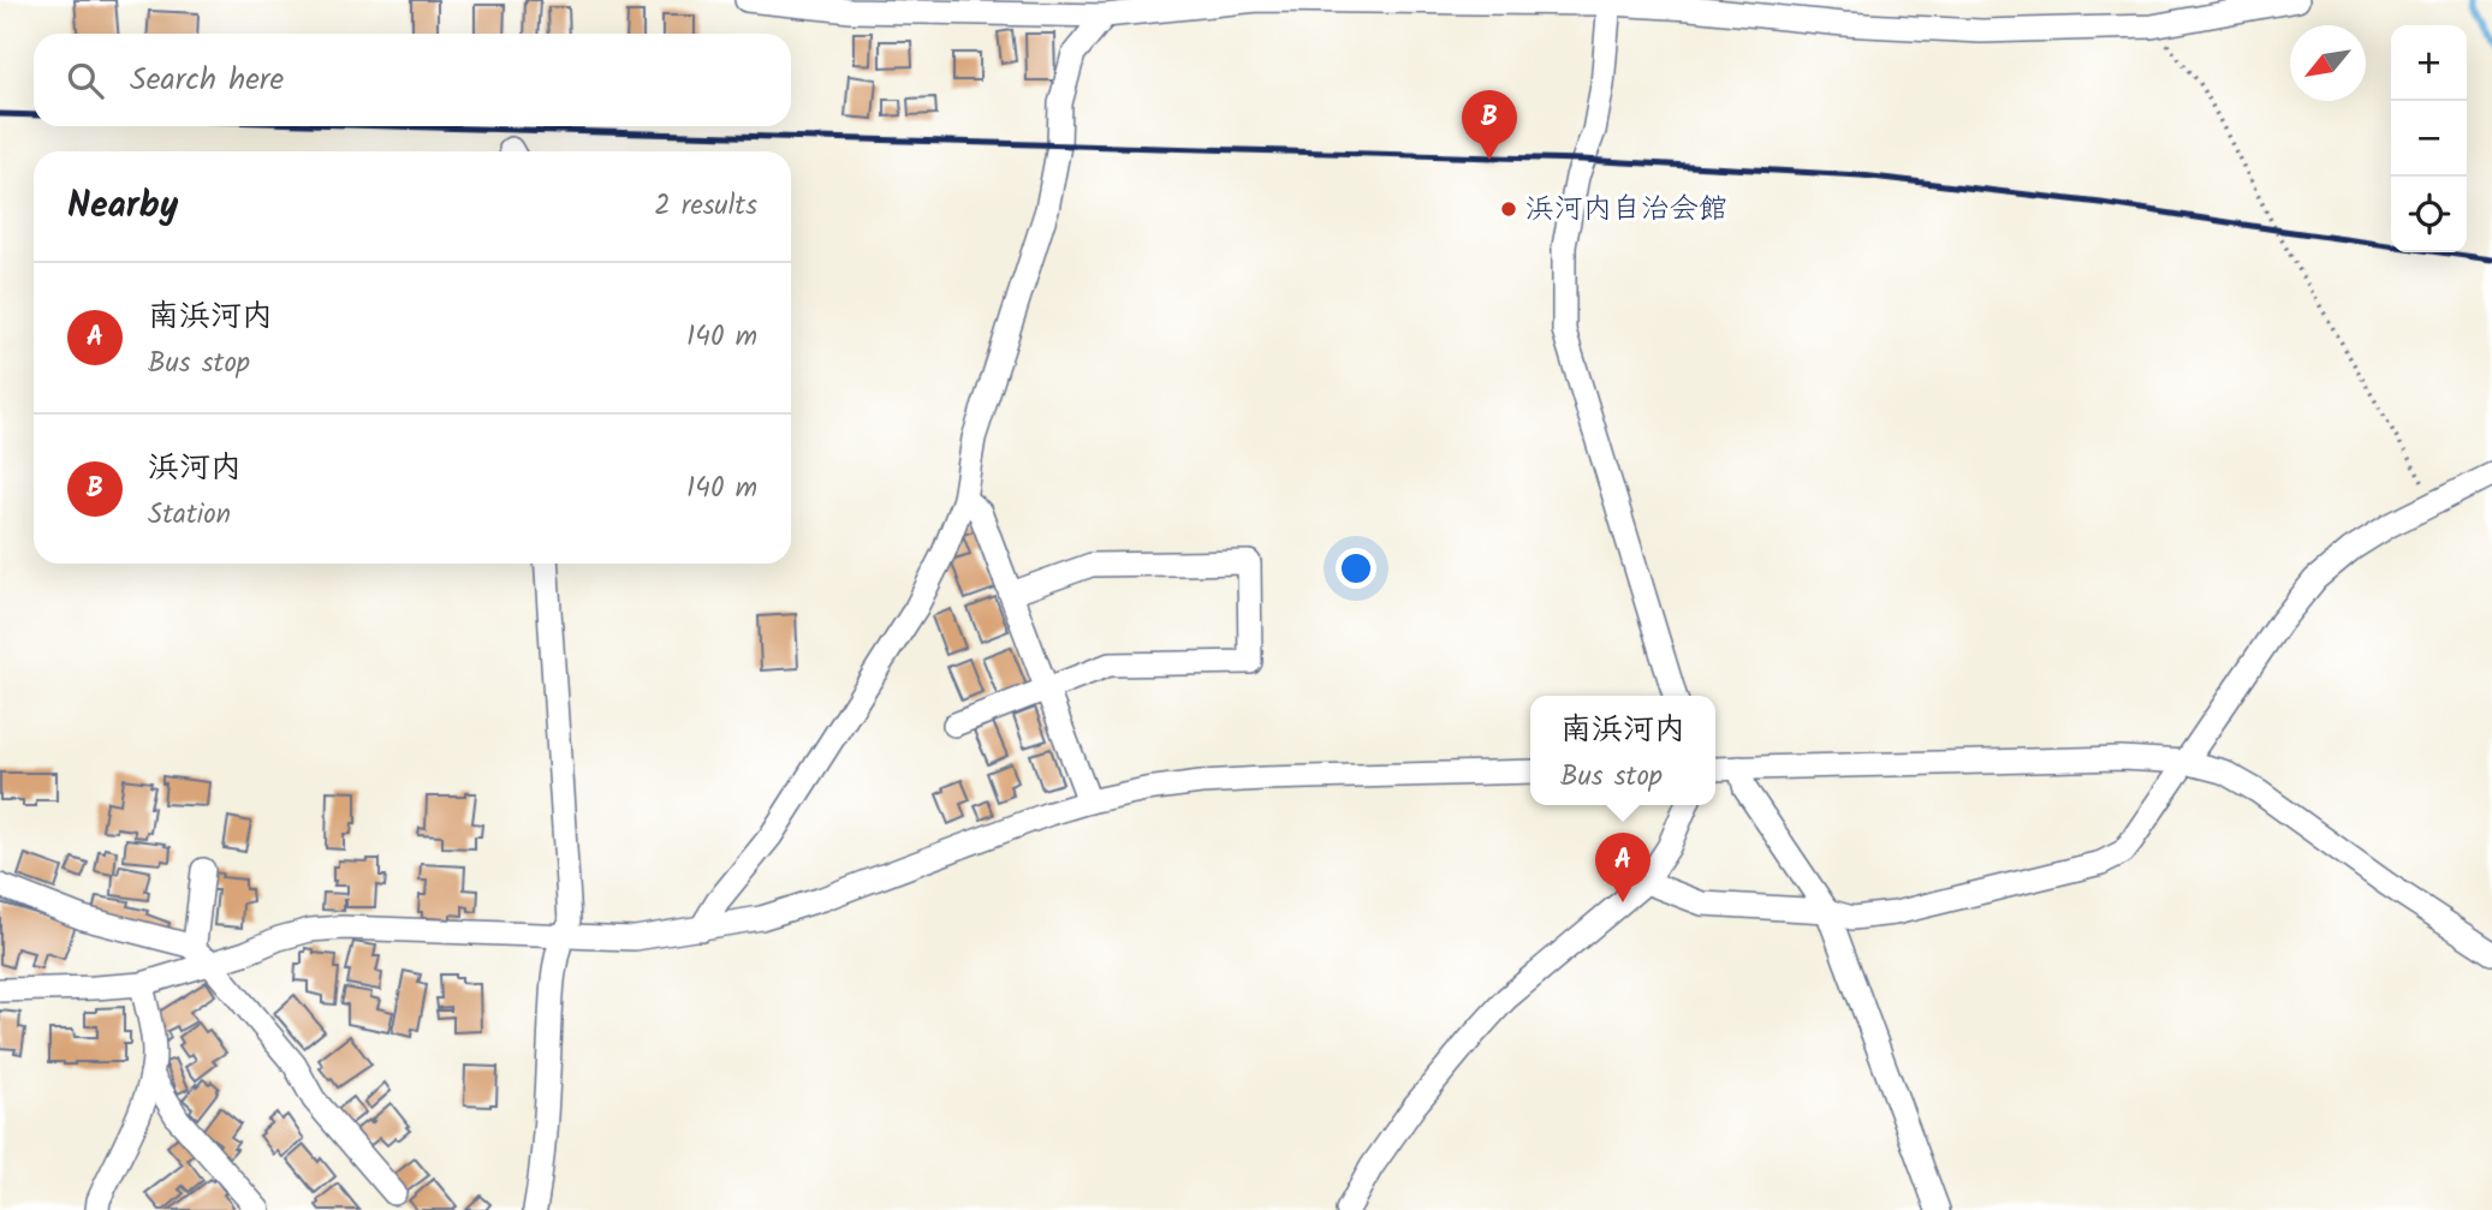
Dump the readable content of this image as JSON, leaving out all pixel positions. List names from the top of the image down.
{
  "places": ["浜河内自治会館"],
  "north": "bottom left",
  "page": {
    "map_buttons": ["+", "−"],
    "search": "Search here",
    "pins": ["B", "A"],
    "heading": ["Nearby", "2 results"],
    "list": [
      {
        "mark": "A",
        "name": "南浜河内",
        "note": "Bus stop",
        "value": "140 m"
      },
      {
        "mark": "B",
        "name": "浜河内",
        "note": "Station",
        "value": "140 m"
      }
    ],
    "popup": ["南浜河内", "Bus stop"]
  }
}
